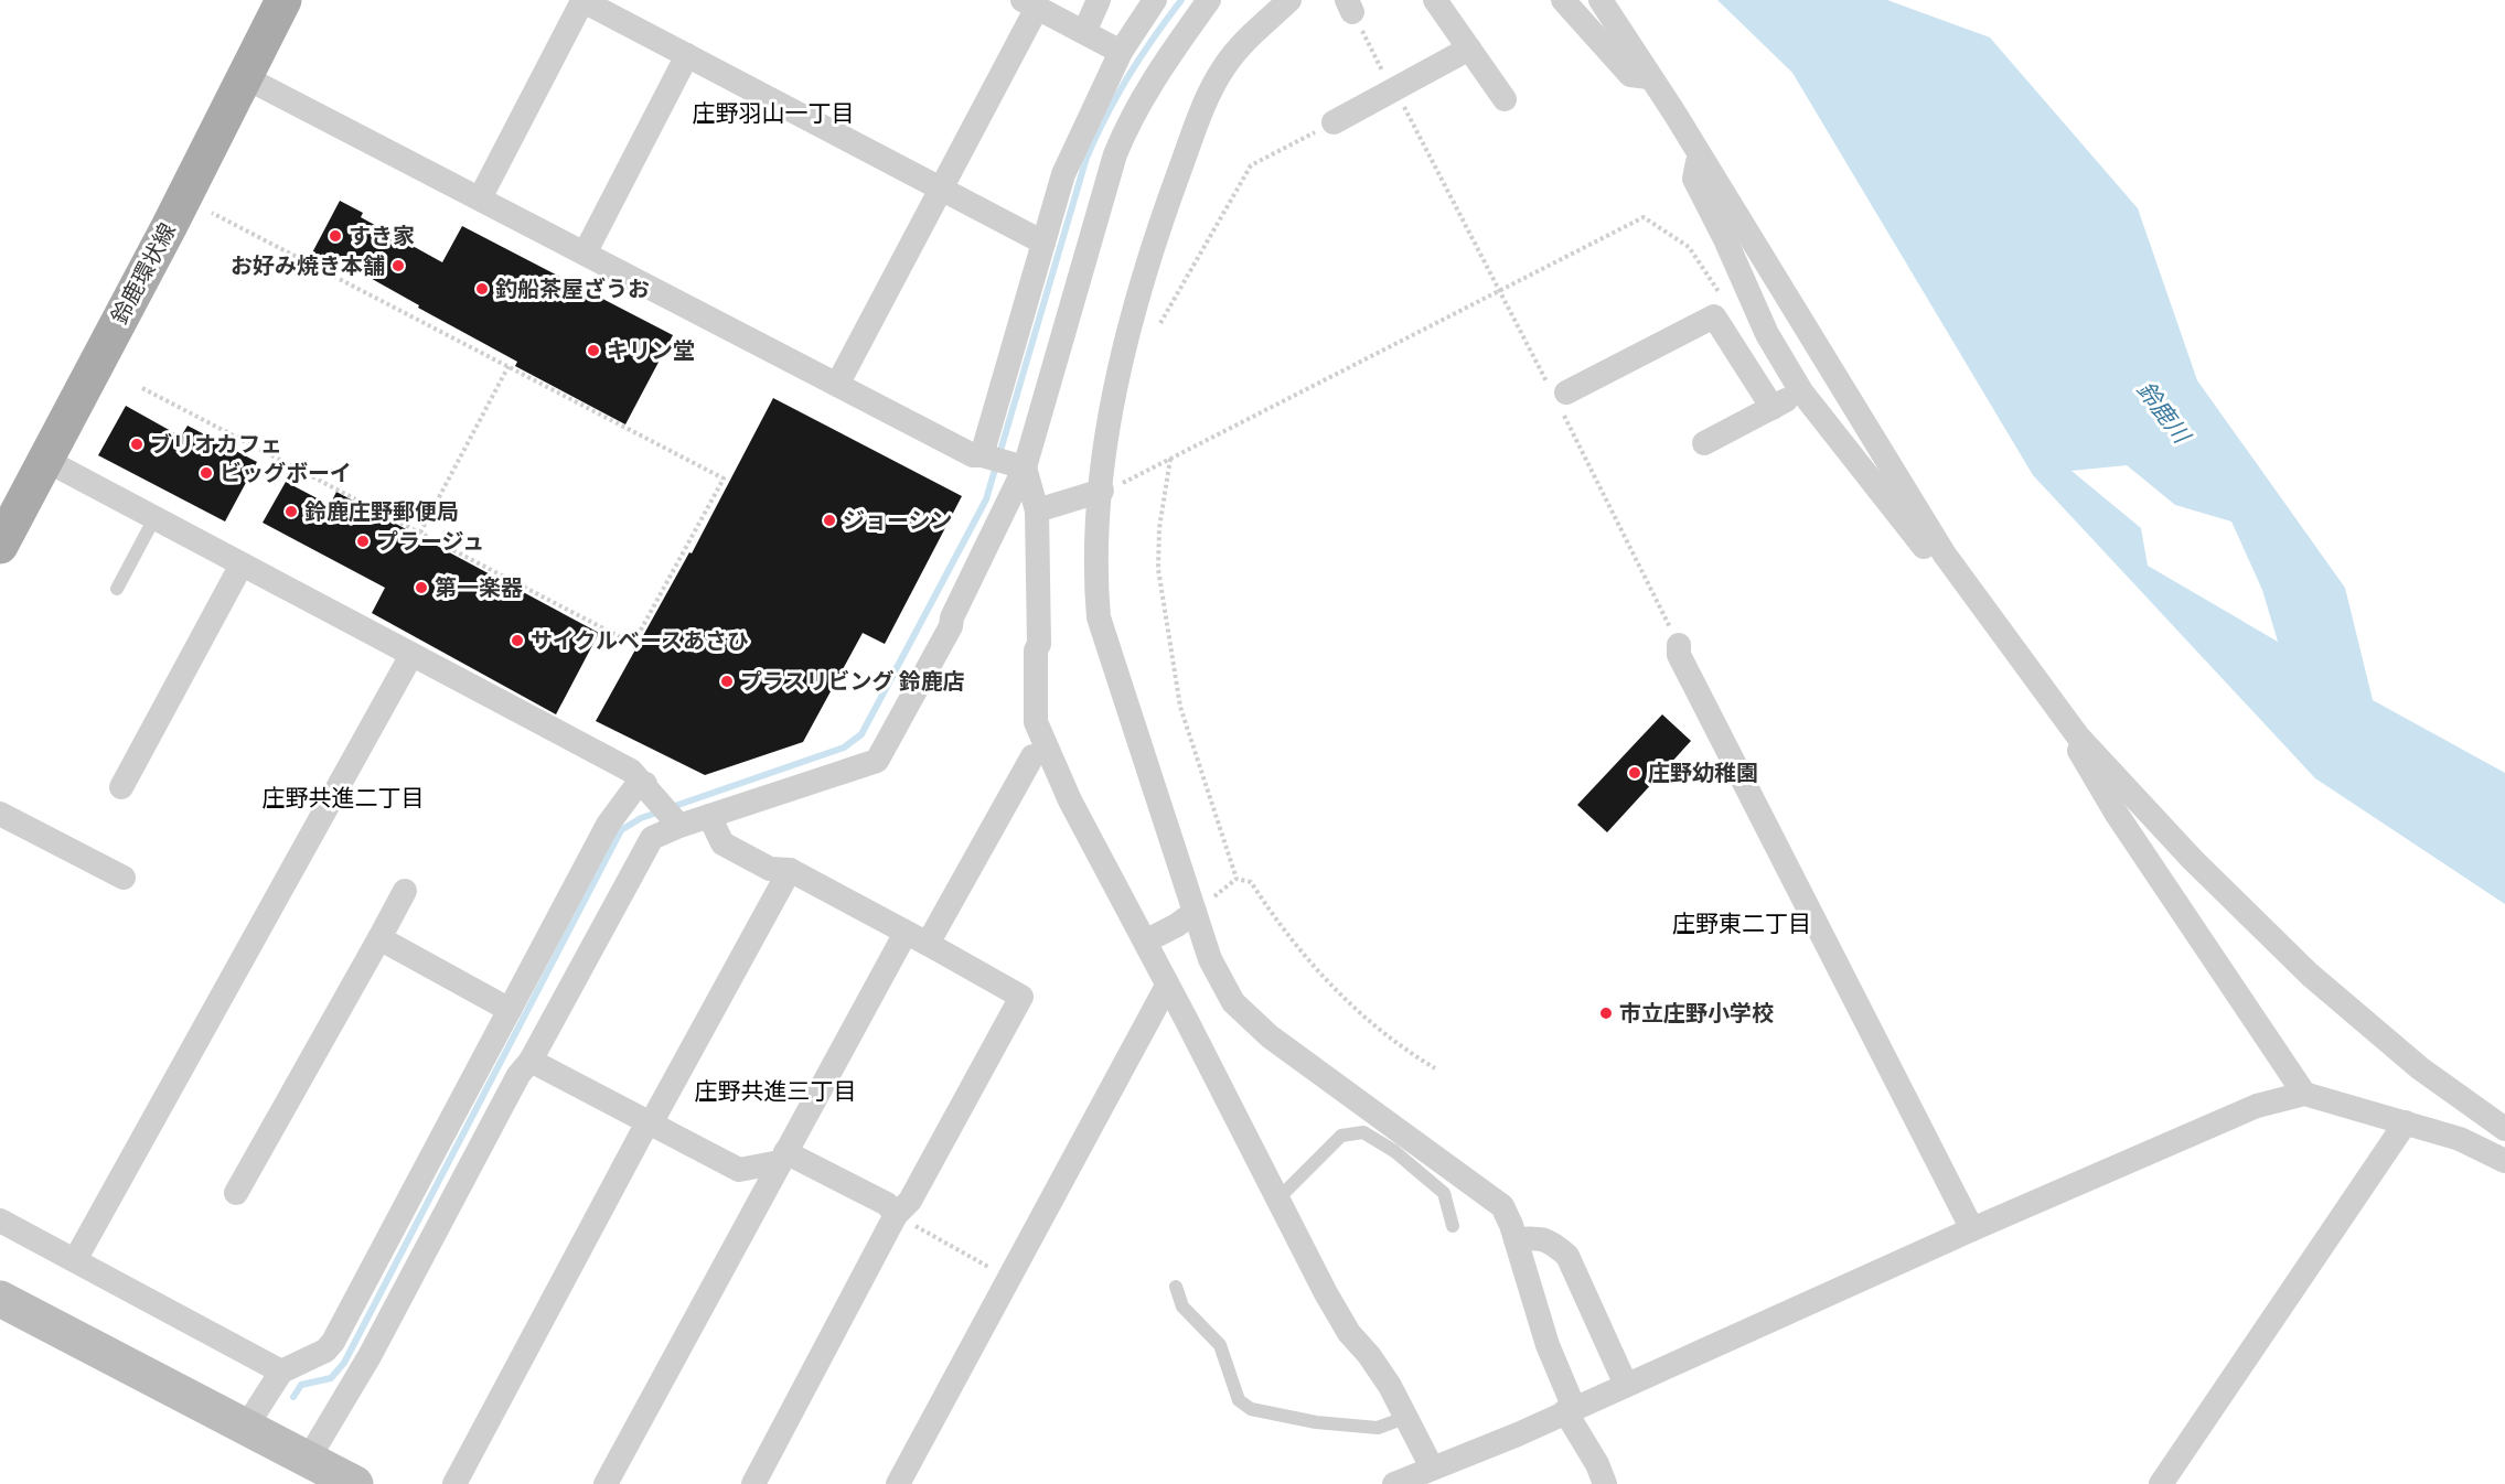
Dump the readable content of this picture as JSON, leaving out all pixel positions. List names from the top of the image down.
{
  "streets": {
    "main road": ["鈴鹿環状線"]
  },
  "districts": [
    "庄野羽山一丁目",
    "庄野共進二丁目",
    "庄野東二丁目",
    "庄野共進三丁目"
  ],
  "water": ["鈴鹿川"],
  "places": [
    "すき家",
    "お好み焼き本舗",
    "釣船茶屋ざうお",
    "キリン堂",
    "ブリオカフェ",
    "ビッグボーイ",
    "鈴鹿庄野郵便局",
    "ジョーシン",
    "プラージュ",
    "第一楽器",
    "サイクルベースあさひ",
    "プラスリビング 鈴鹿店",
    "庄野幼稚園",
    "市立庄野小学校"
  ]
}
